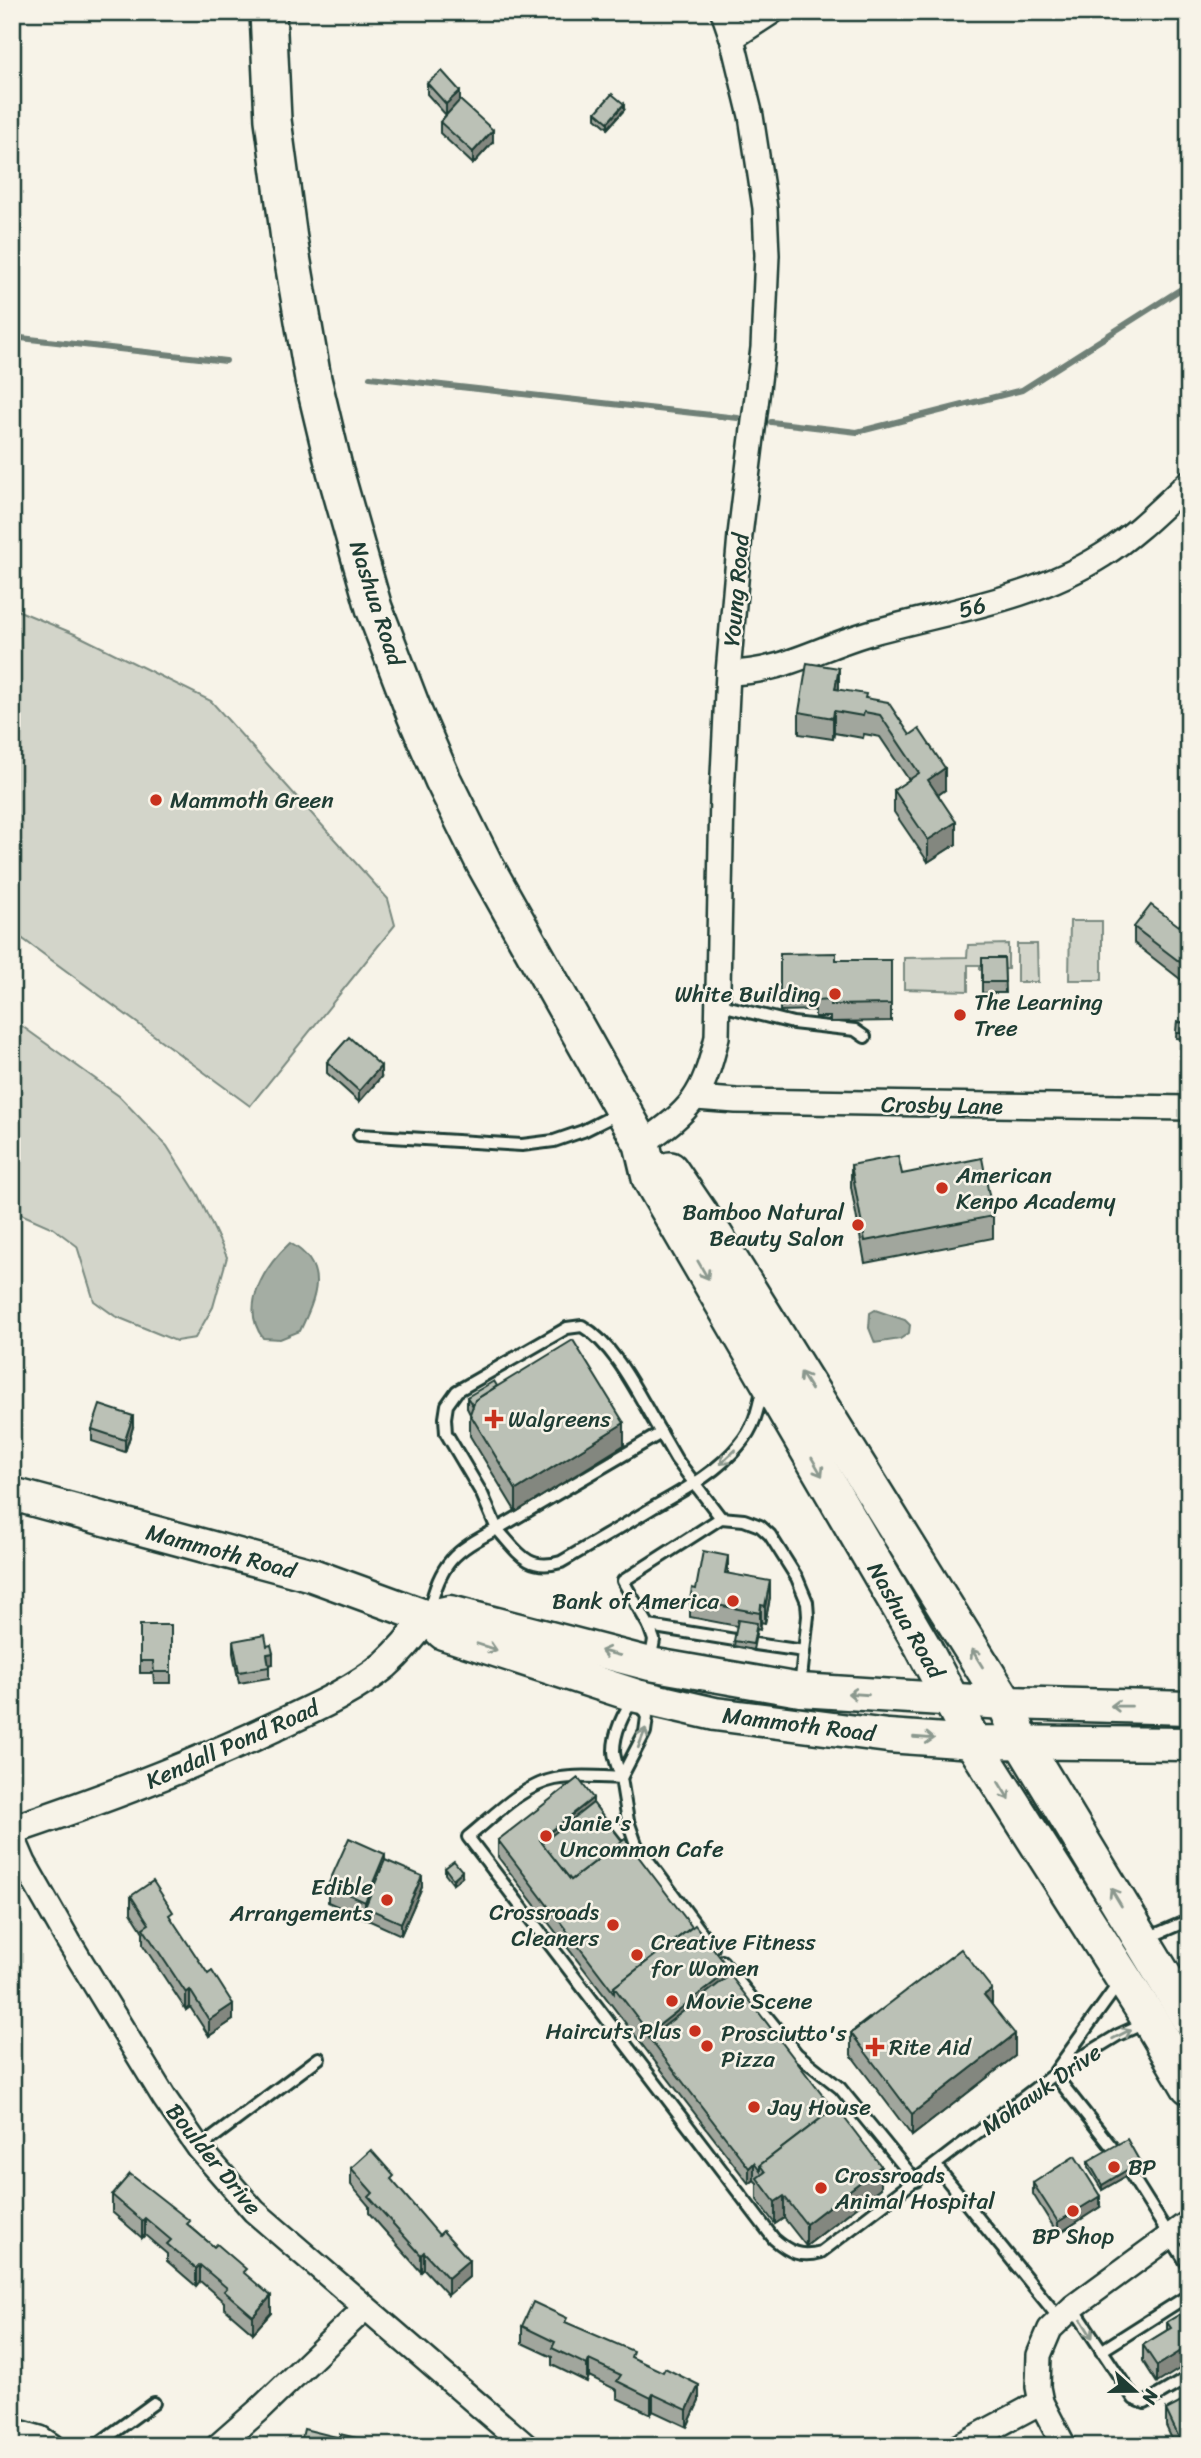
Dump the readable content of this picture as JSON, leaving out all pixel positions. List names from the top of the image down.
{
  "streets": {
    "main road": ["Nashua Road", "Mammoth Road"],
    "street": [
      "Young Road",
      "56",
      "Crosby Lane",
      "Kendall Pond Road",
      "Boulder Drive"
    ],
    "lane": ["Mohawk Drive"]
  },
  "crossings": [
    ["Young Road", "Nashua Road"],
    ["Young Road", "56"],
    ["Young Road", "Crosby Lane"],
    ["Nashua Road", "Mammoth Road"],
    ["Nashua Road", "Mohawk Drive"],
    ["Mammoth Road", "Kendall Pond Road"],
    ["Kendall Pond Road", "Boulder Drive"]
  ],
  "places": {
    "other": [
      "Mammoth Green",
      "White Building",
      "The Learning Tree",
      "American Kenpo Academy",
      "Bamboo Natural Beauty Salon",
      "Bank of America",
      "Janie's Uncommon Cafe",
      "Edible Arrangements",
      "Crossroads Cleaners",
      "Creative Fitness for Women",
      "Movie Scene",
      "Haircuts Plus",
      "Prosciutto's Pizza",
      "Jay House",
      "BP",
      "Crossroads Animal Hospital",
      "BP Shop"
    ],
    "health": ["Walgreens", "Rite Aid"]
  },
  "north": "right"
}
